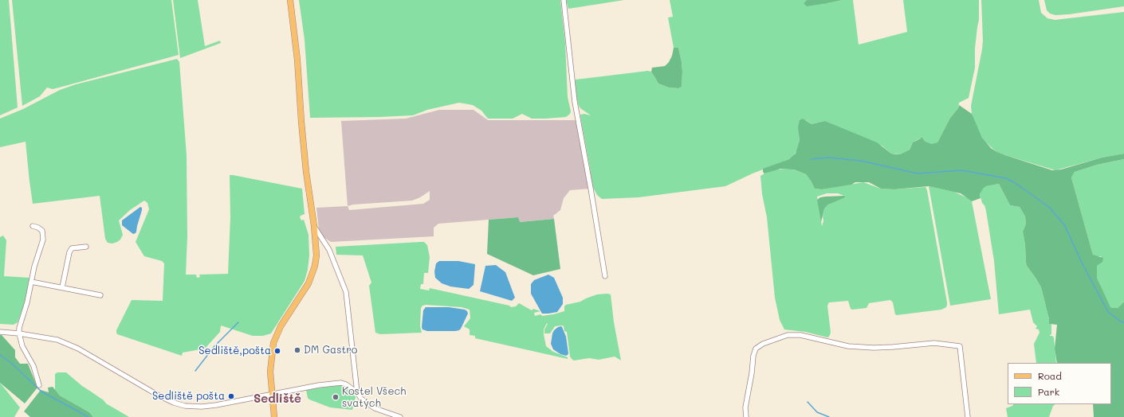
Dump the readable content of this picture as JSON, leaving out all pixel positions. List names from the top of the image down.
{
  "districts": ["Sedliště"],
  "places": [
    "DM Gastro",
    "Sedliště,pošta",
    "Sedliště pošta",
    "Kostel Všech svatých"
  ],
  "legend": ["Road", "Park"]
}
